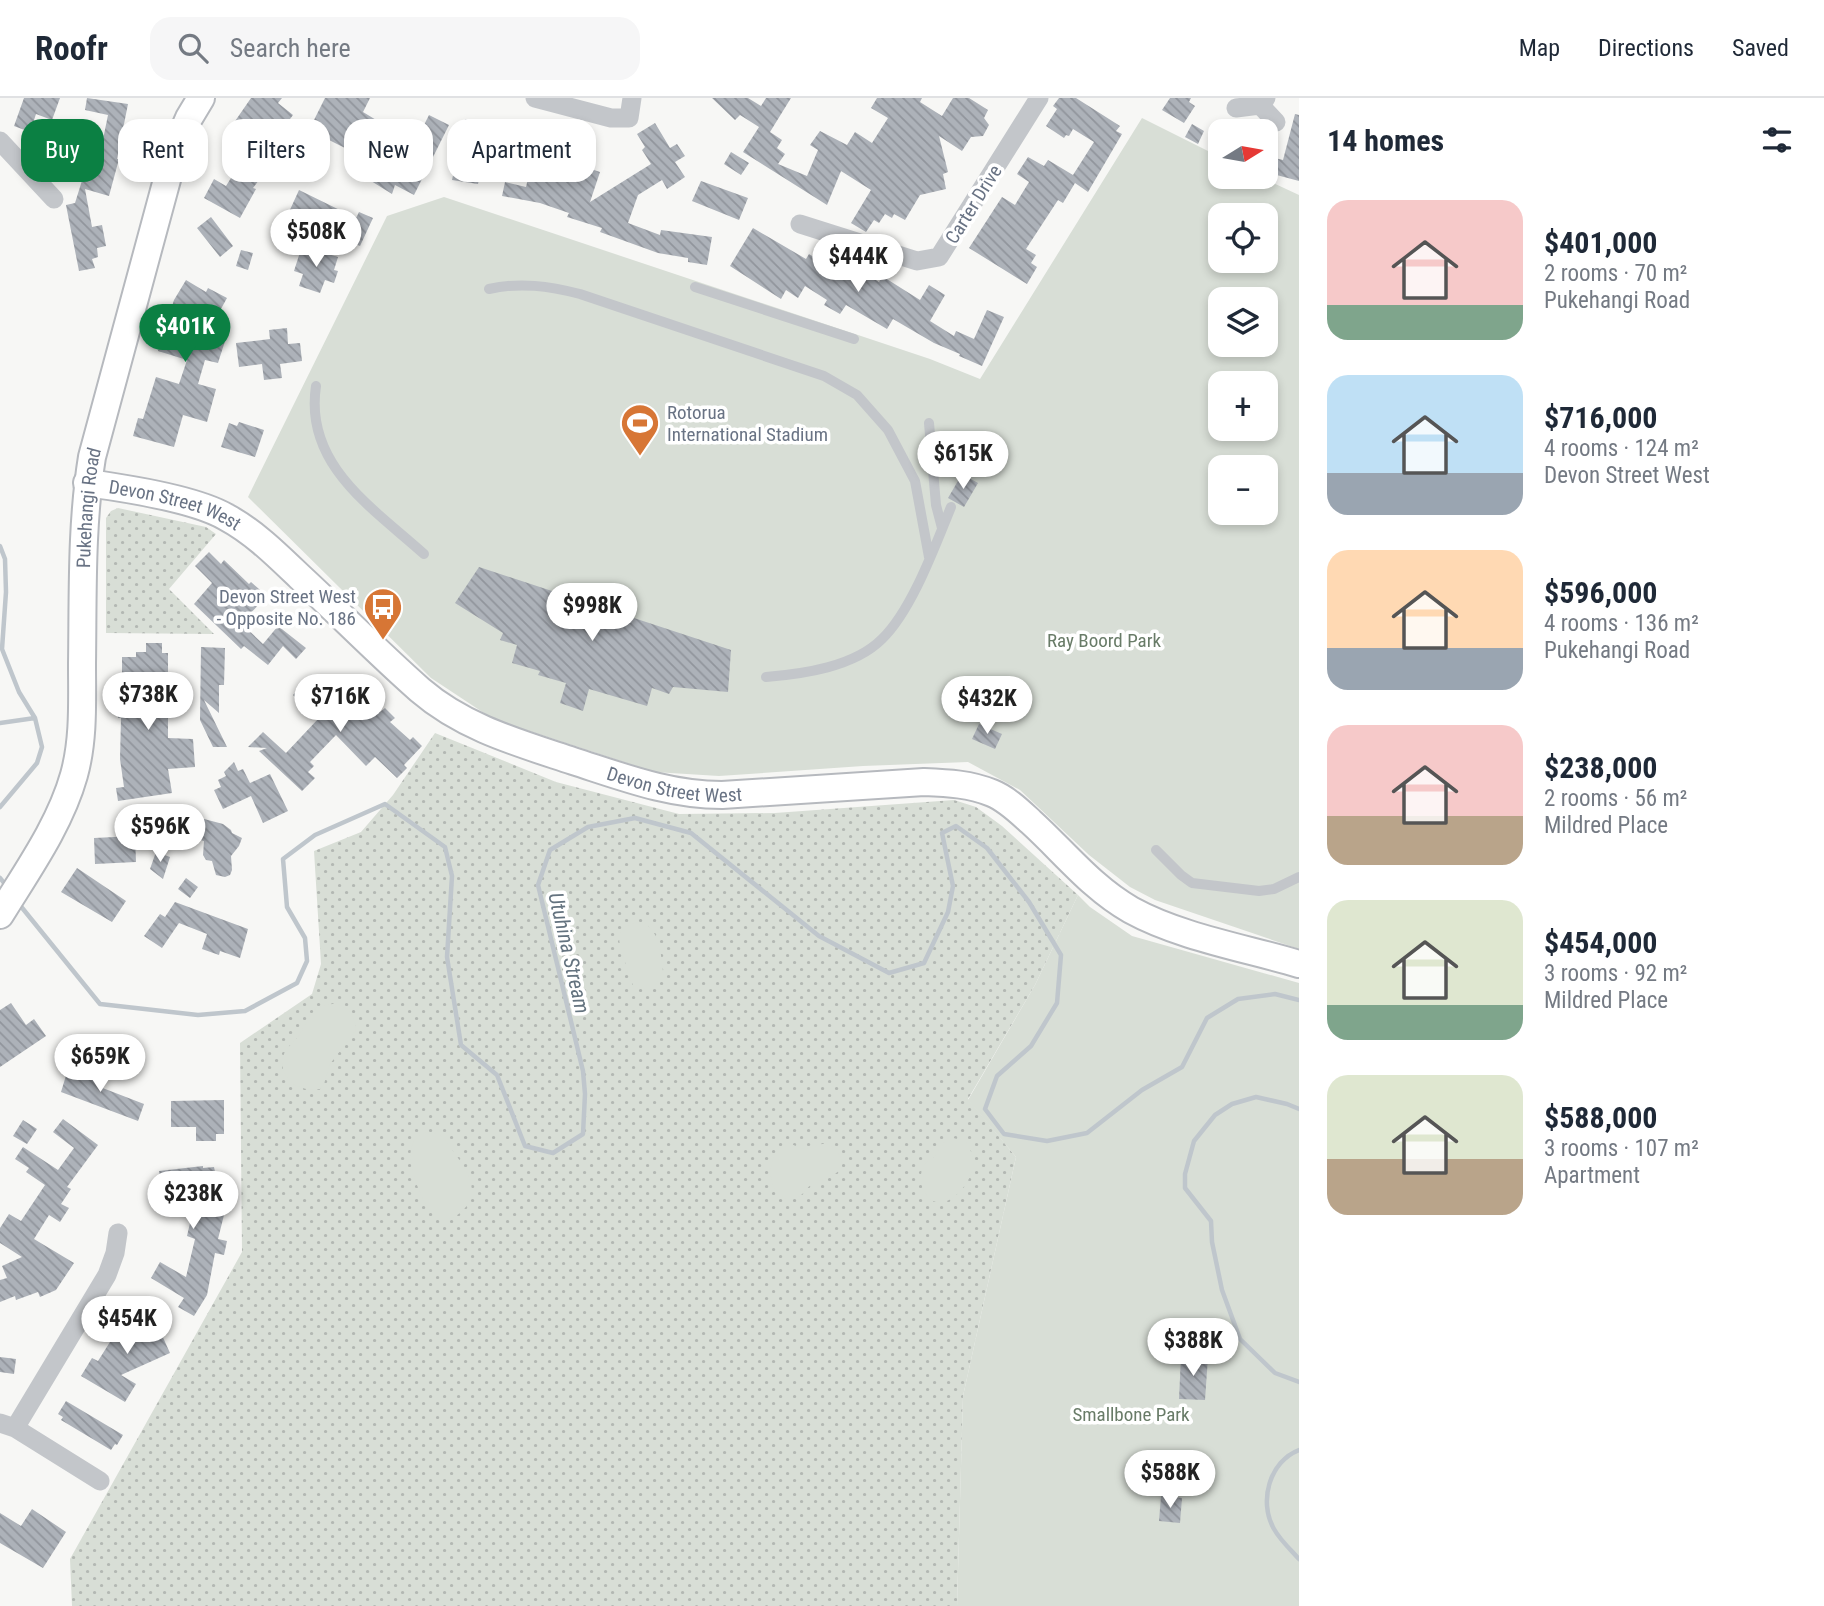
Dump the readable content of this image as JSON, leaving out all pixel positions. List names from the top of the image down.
{
  "streets": {
    "main road": ["Pukehangi Road", "Devon Street West"],
    "street": ["Carter Drive"]
  },
  "crossings": [
    ["Pukehangi Road", "Devon Street West"]
  ],
  "water": ["Utuhina Stream"],
  "parks": ["Ray Boord Park", "Smallbone Park"],
  "places": {
    "sports": ["Rotorua International Stadium"],
    "bus stop": ["Devon Street West - Opposite No. 186"]
  },
  "north": "right",
  "page": {
    "header": "Roofr",
    "search": "Search here",
    "nav": ["Map", "Directions", "Saved"],
    "heading": "14 homes",
    "map_buttons": ["+", "−"],
    "chip": [
      "Buy",
      "Rent",
      "Filters",
      "New",
      "Apartment"
    ],
    "list": [
      {
        "name": "$401,000",
        "note": "2 rooms · 70 m² · Pukehangi Road"
      },
      {
        "name": "$716,000",
        "note": "4 rooms · 124 m² · Devon Street West"
      },
      {
        "name": "$596,000",
        "note": "4 rooms · 136 m² · Pukehangi Road"
      },
      {
        "name": "$238,000",
        "note": "2 rooms · 56 m² · Mildred Place"
      },
      {
        "name": "$454,000",
        "note": "3 rooms · 92 m² · Mildred Place"
      },
      {
        "name": "$588,000",
        "note": "3 rooms · 107 m² · Apartment"
      }
    ],
    "price": [
      "$508K",
      "$444K",
      "$401K",
      "$615K",
      "$998K",
      "$738K",
      "$716K",
      "$432K",
      "$596K",
      "$659K",
      "$238K",
      "$454K",
      "$388K",
      "$588K"
    ]
  }
}
